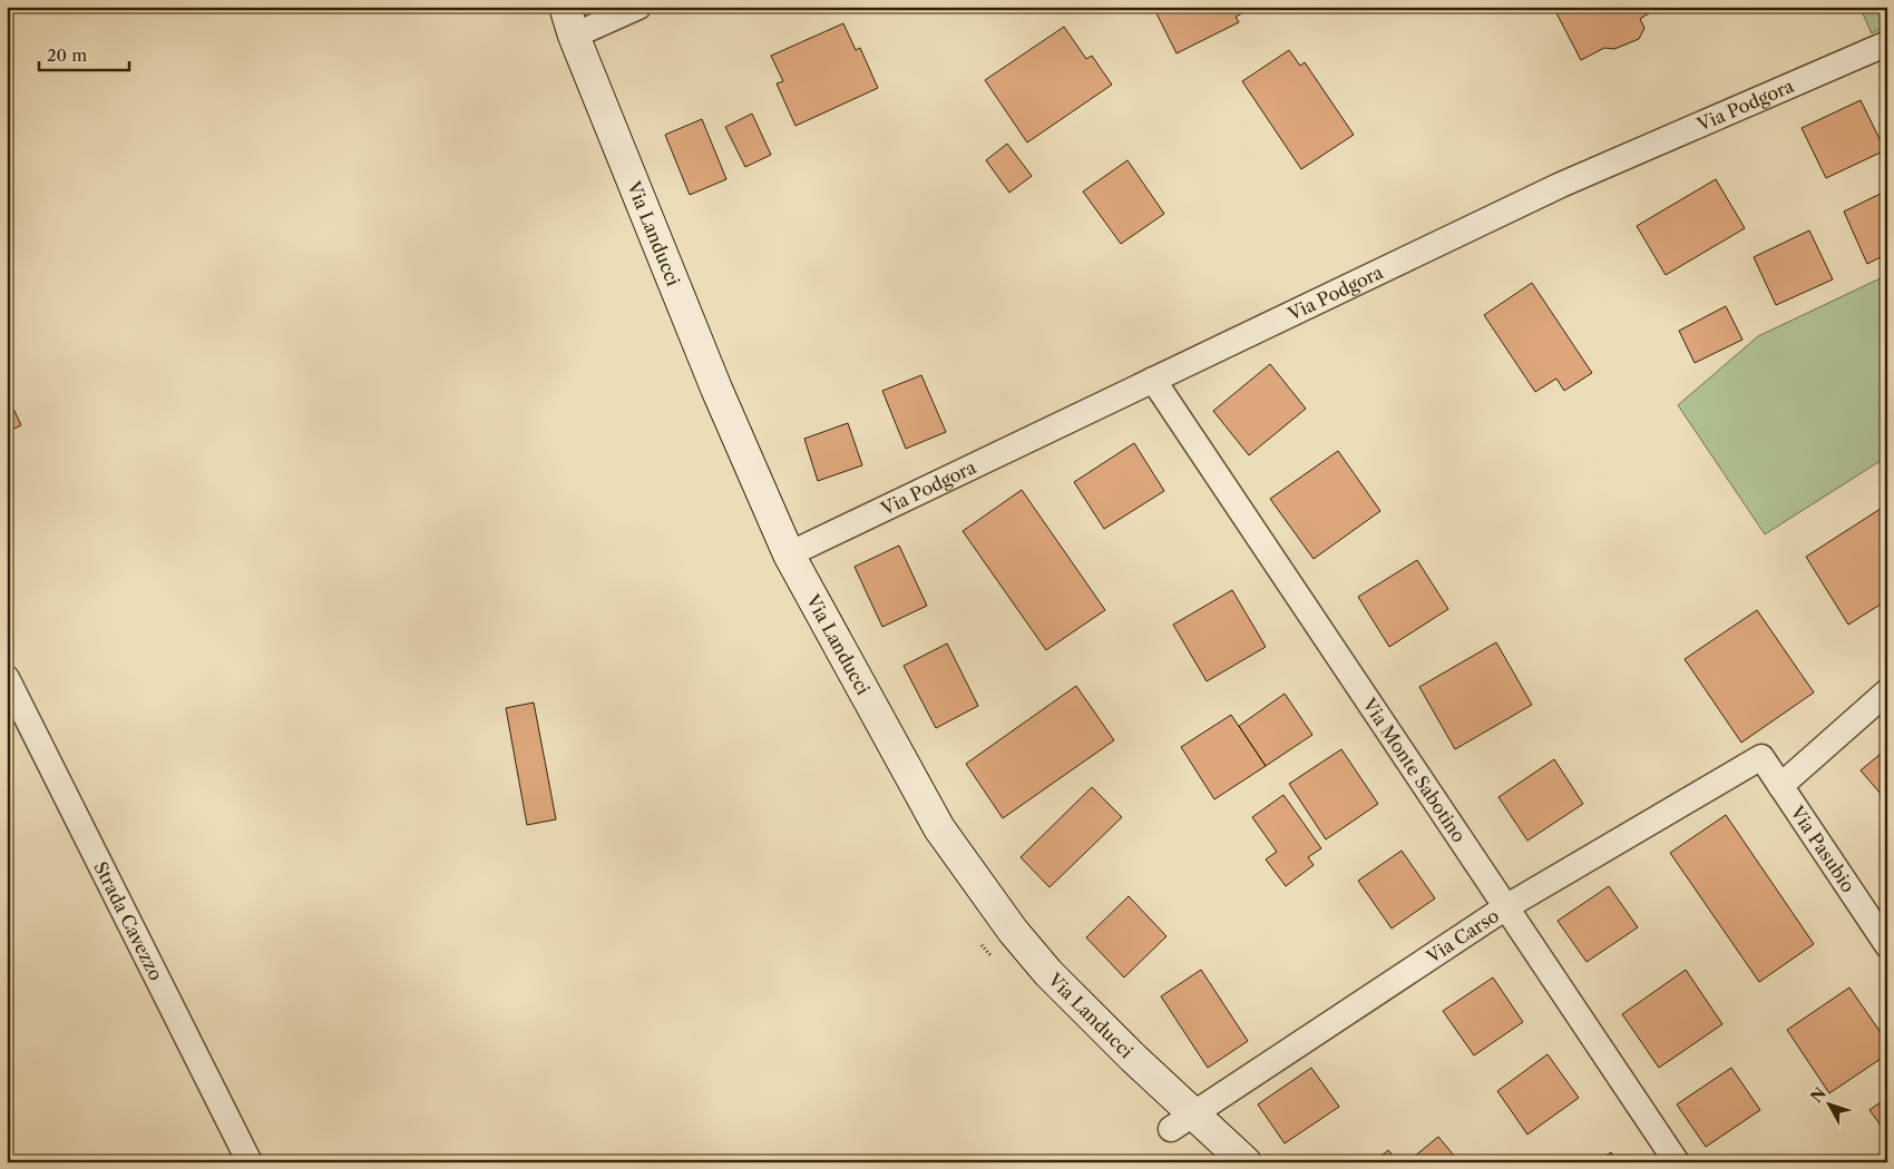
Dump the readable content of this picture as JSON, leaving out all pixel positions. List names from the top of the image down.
{
  "streets": {
    "street": [
      "Via Podgora",
      "Via Landucci",
      "Via Monte Sabotino",
      "Via Pasubio",
      "Strada Cavezzo",
      "Via Carso"
    ]
  },
  "crossings": [
    ["Via Podgora", "Via Landucci"],
    ["Via Podgora", "Via Monte Sabotino"],
    ["Via Landucci", "Via Carso"],
    ["Via Monte Sabotino", "Via Carso"],
    ["Via Pasubio", "Via Carso"]
  ],
  "scale_bar": "20 m",
  "north": "top left"
}
